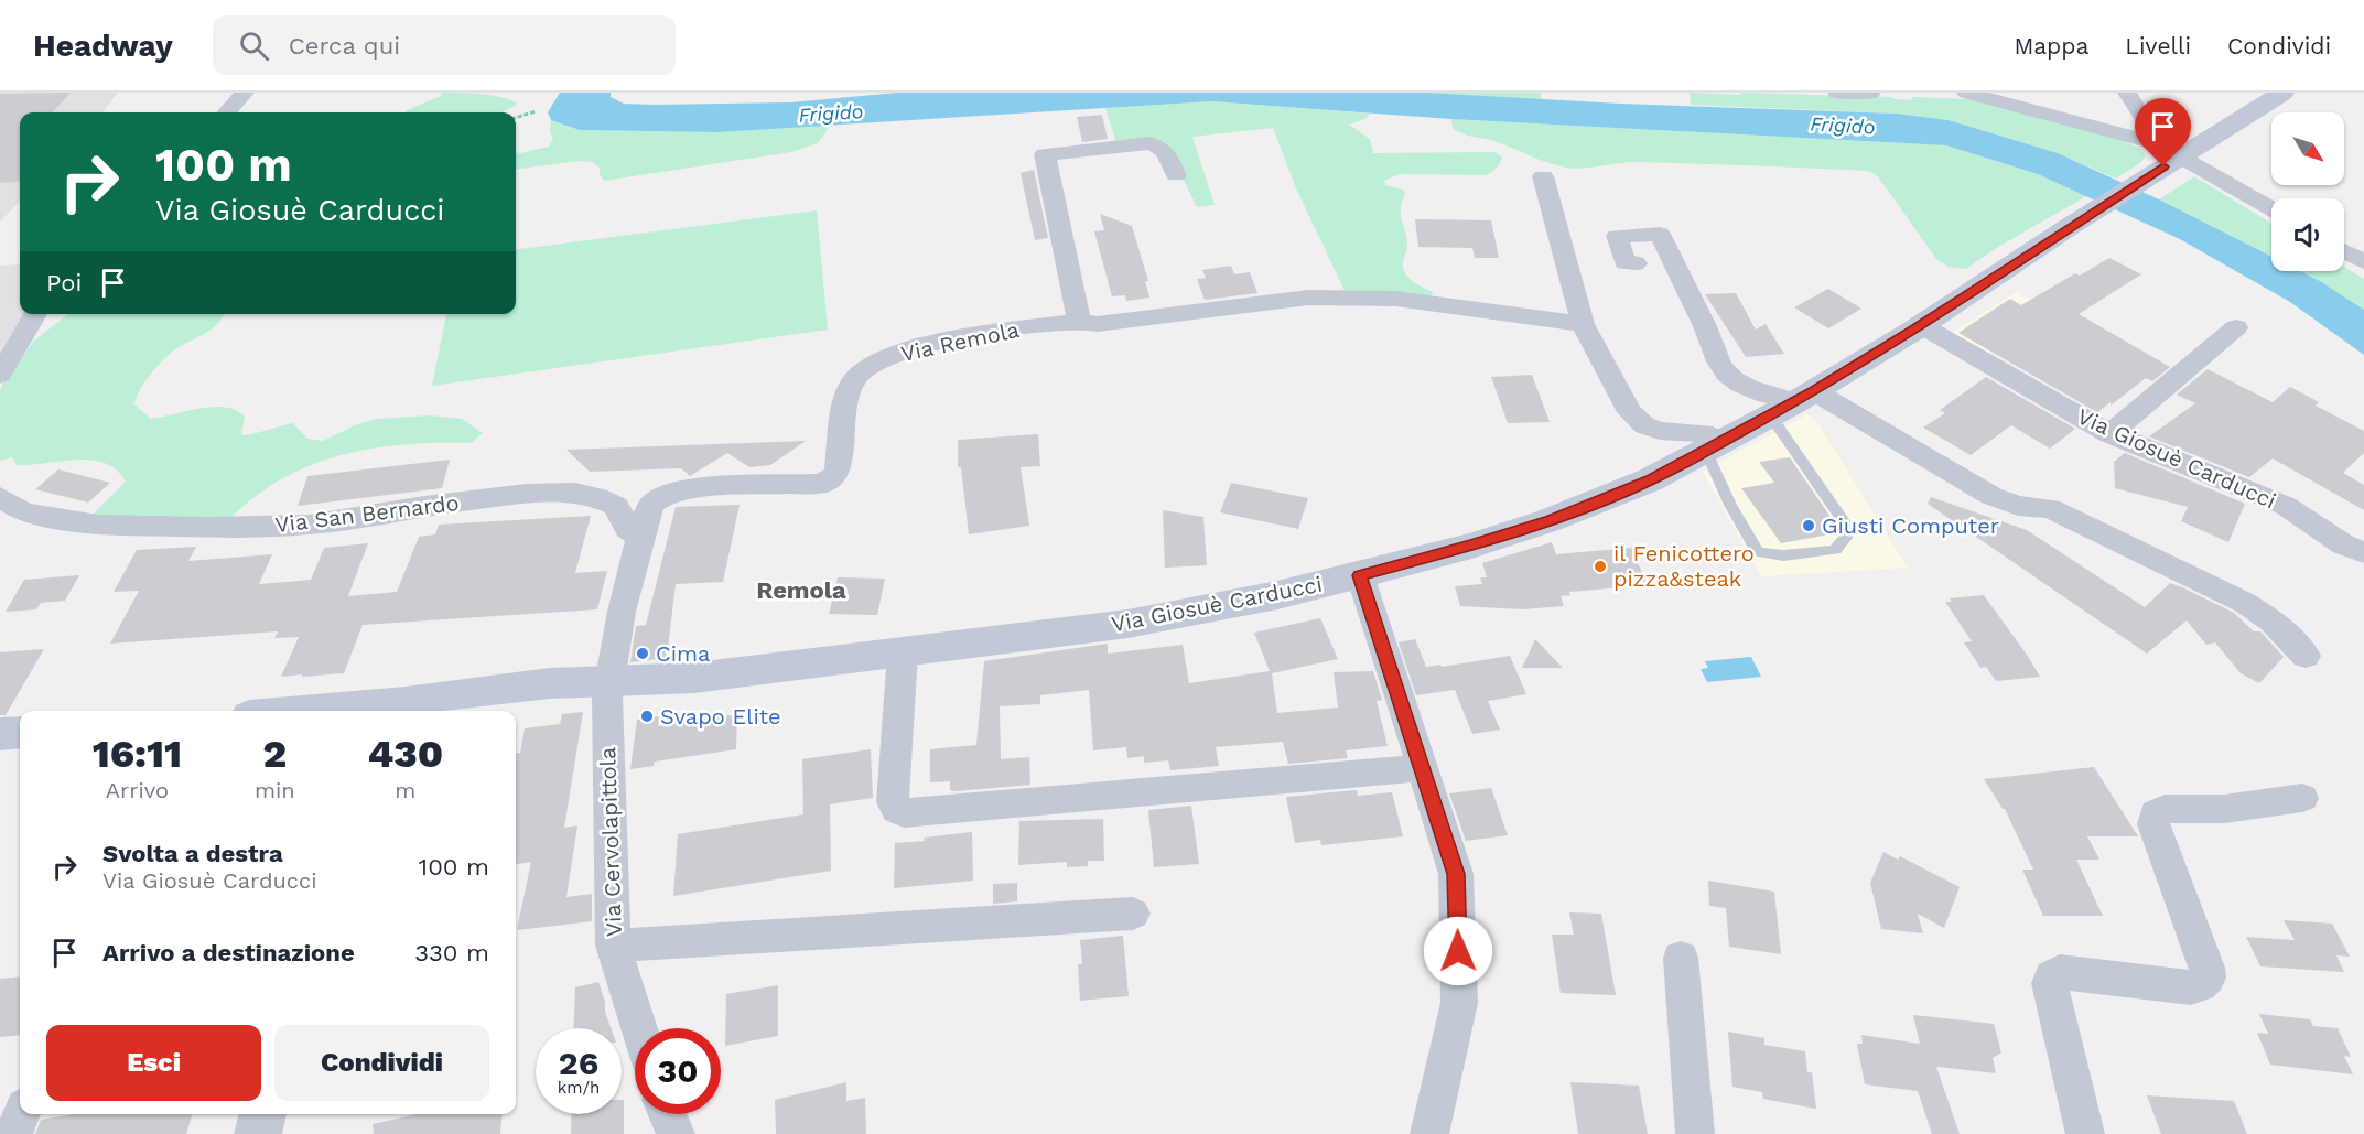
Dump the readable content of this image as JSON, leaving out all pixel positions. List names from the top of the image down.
{
  "streets": {
    "main road": ["Via Giosuè Carducci"],
    "street": ["Via Remola", "Via San Bernardo", "Via Cervolapittola"]
  },
  "crossings": [
    ["Via Remola", "Via Giosuè Carducci"],
    ["Via Remola", "Via San Bernardo"],
    ["Via Remola", "Via Cervolapittola"],
    ["Via Giosuè Carducci", "Via Cervolapittola"]
  ],
  "districts": ["Remola"],
  "water": ["Frigido"],
  "places": [
    "Giusti Computer",
    "il Fenicottero pizza&steak",
    "Cima",
    "Svapo Elite"
  ],
  "north": "bottom right",
  "page": {
    "header": "Headway",
    "search": "Cerca qui",
    "nav": ["Mappa", "Livelli", "Condividi"],
    "turn": ["100 m", "Via Giosuè Carducci"],
    "then": "Poi",
    "eta": [
      "16:11",
      "Arrivo",
      "2",
      "min",
      "430",
      "m"
    ],
    "list": [
      {
        "name": "Svolta a destra",
        "note": "Via Giosuè Carducci",
        "value": "100 m"
      },
      {
        "name": "Arrivo a destinazione",
        "value": "330 m"
      }
    ],
    "buttons": ["Esci", "Condividi"],
    "speed": "26 km/h",
    "limit": "30"
  }
}
